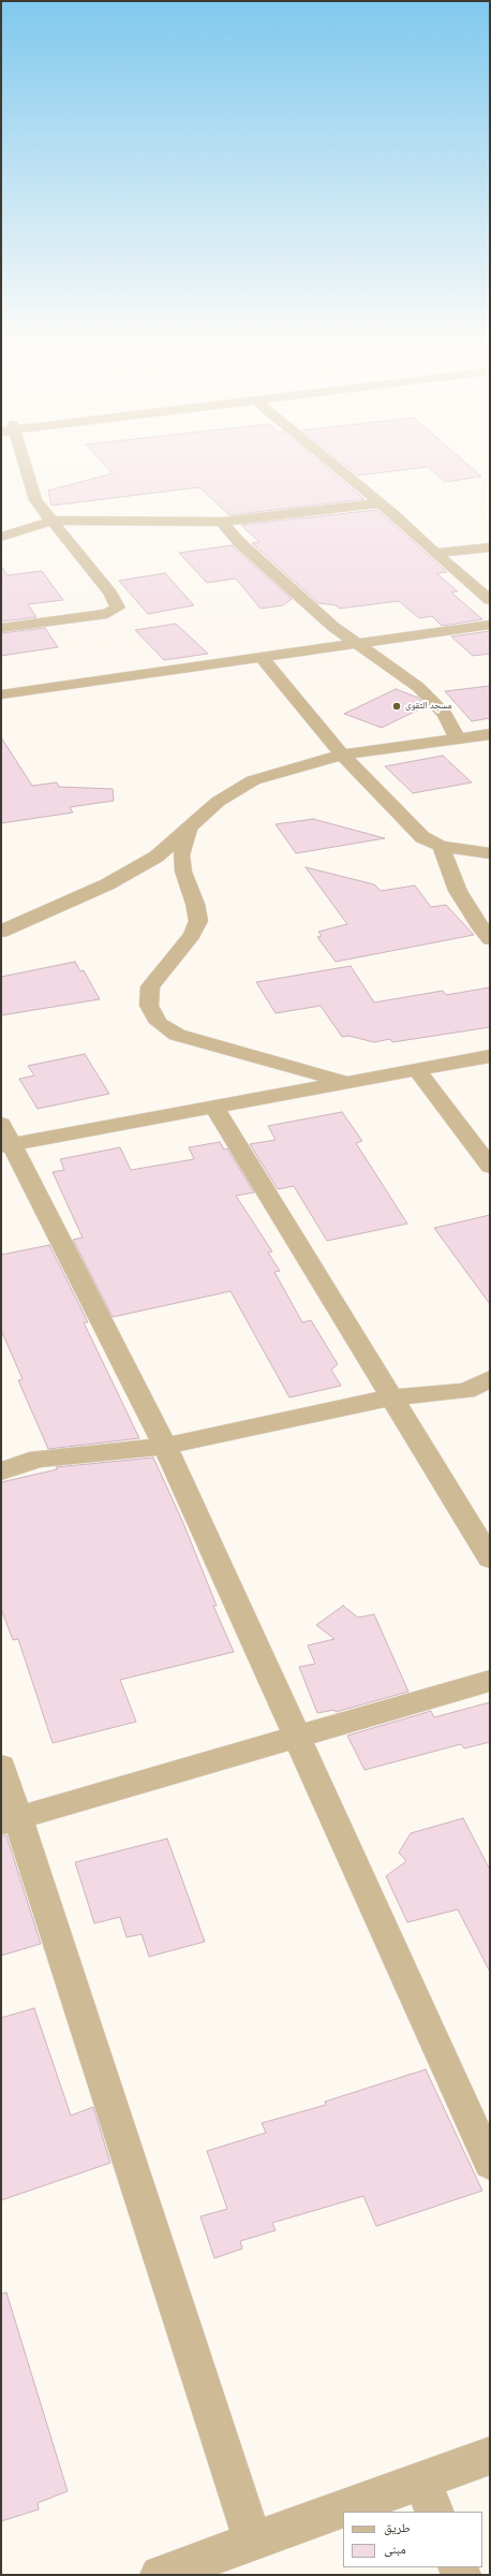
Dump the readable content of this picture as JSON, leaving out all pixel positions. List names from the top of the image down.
{
  "places": ["مسجد التقوى"],
  "legend": ["طريق", "مبنى"]
}
